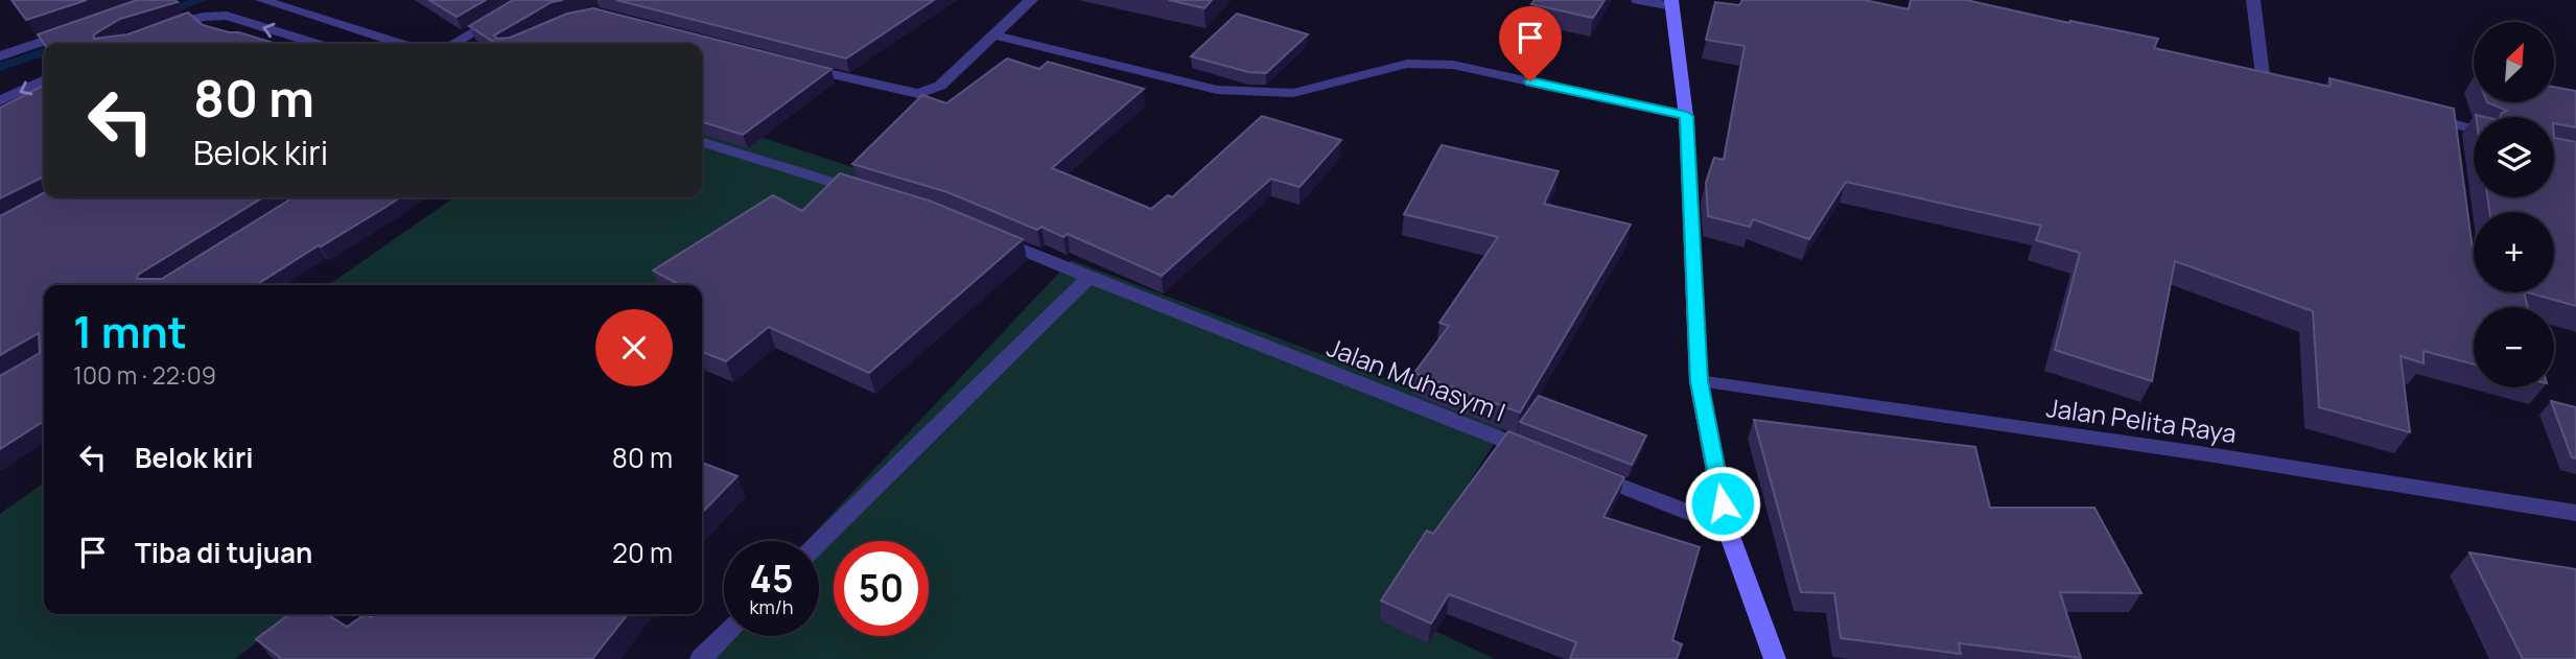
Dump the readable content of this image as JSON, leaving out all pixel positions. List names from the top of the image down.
{
  "streets": {
    "street": ["Jalan Muhasym I", "Jalan Pelita Raya"]
  },
  "north": "top right",
  "page": {
    "map_buttons": ["+", "−"],
    "turn": ["80 m", "Belok kiri"],
    "heading": ["1 mnt", "100 m · 22:09"],
    "list": [
      {
        "name": "Belok kiri",
        "value": "80 m"
      },
      {
        "name": "Tiba di tujuan",
        "value": "20 m"
      }
    ],
    "speed": "45 km/h",
    "limit": "50"
  }
}
